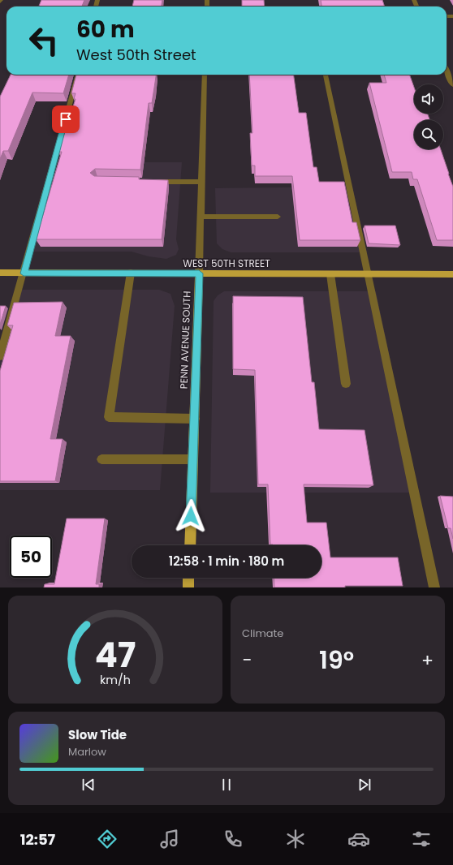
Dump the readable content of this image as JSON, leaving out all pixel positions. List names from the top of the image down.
{
  "streets": {
    "main road": ["WEST 50TH STREET", "PENN AVENUE SOUTH"]
  },
  "crossings": [
    ["WEST 50TH STREET", "PENN AVENUE SOUTH"]
  ],
  "page": {
    "turn": ["60 m", "West 50th Street"],
    "limit": "50",
    "trip": "12:58 · 1 min · 180 m",
    "tile": "Climate",
    "heat": ["−", "19°", "+"],
    "song": ["Slow Tide", "Marlow"],
    "tabs": "12:57",
    "gauge": ["47", "km/h"]
  }
}
